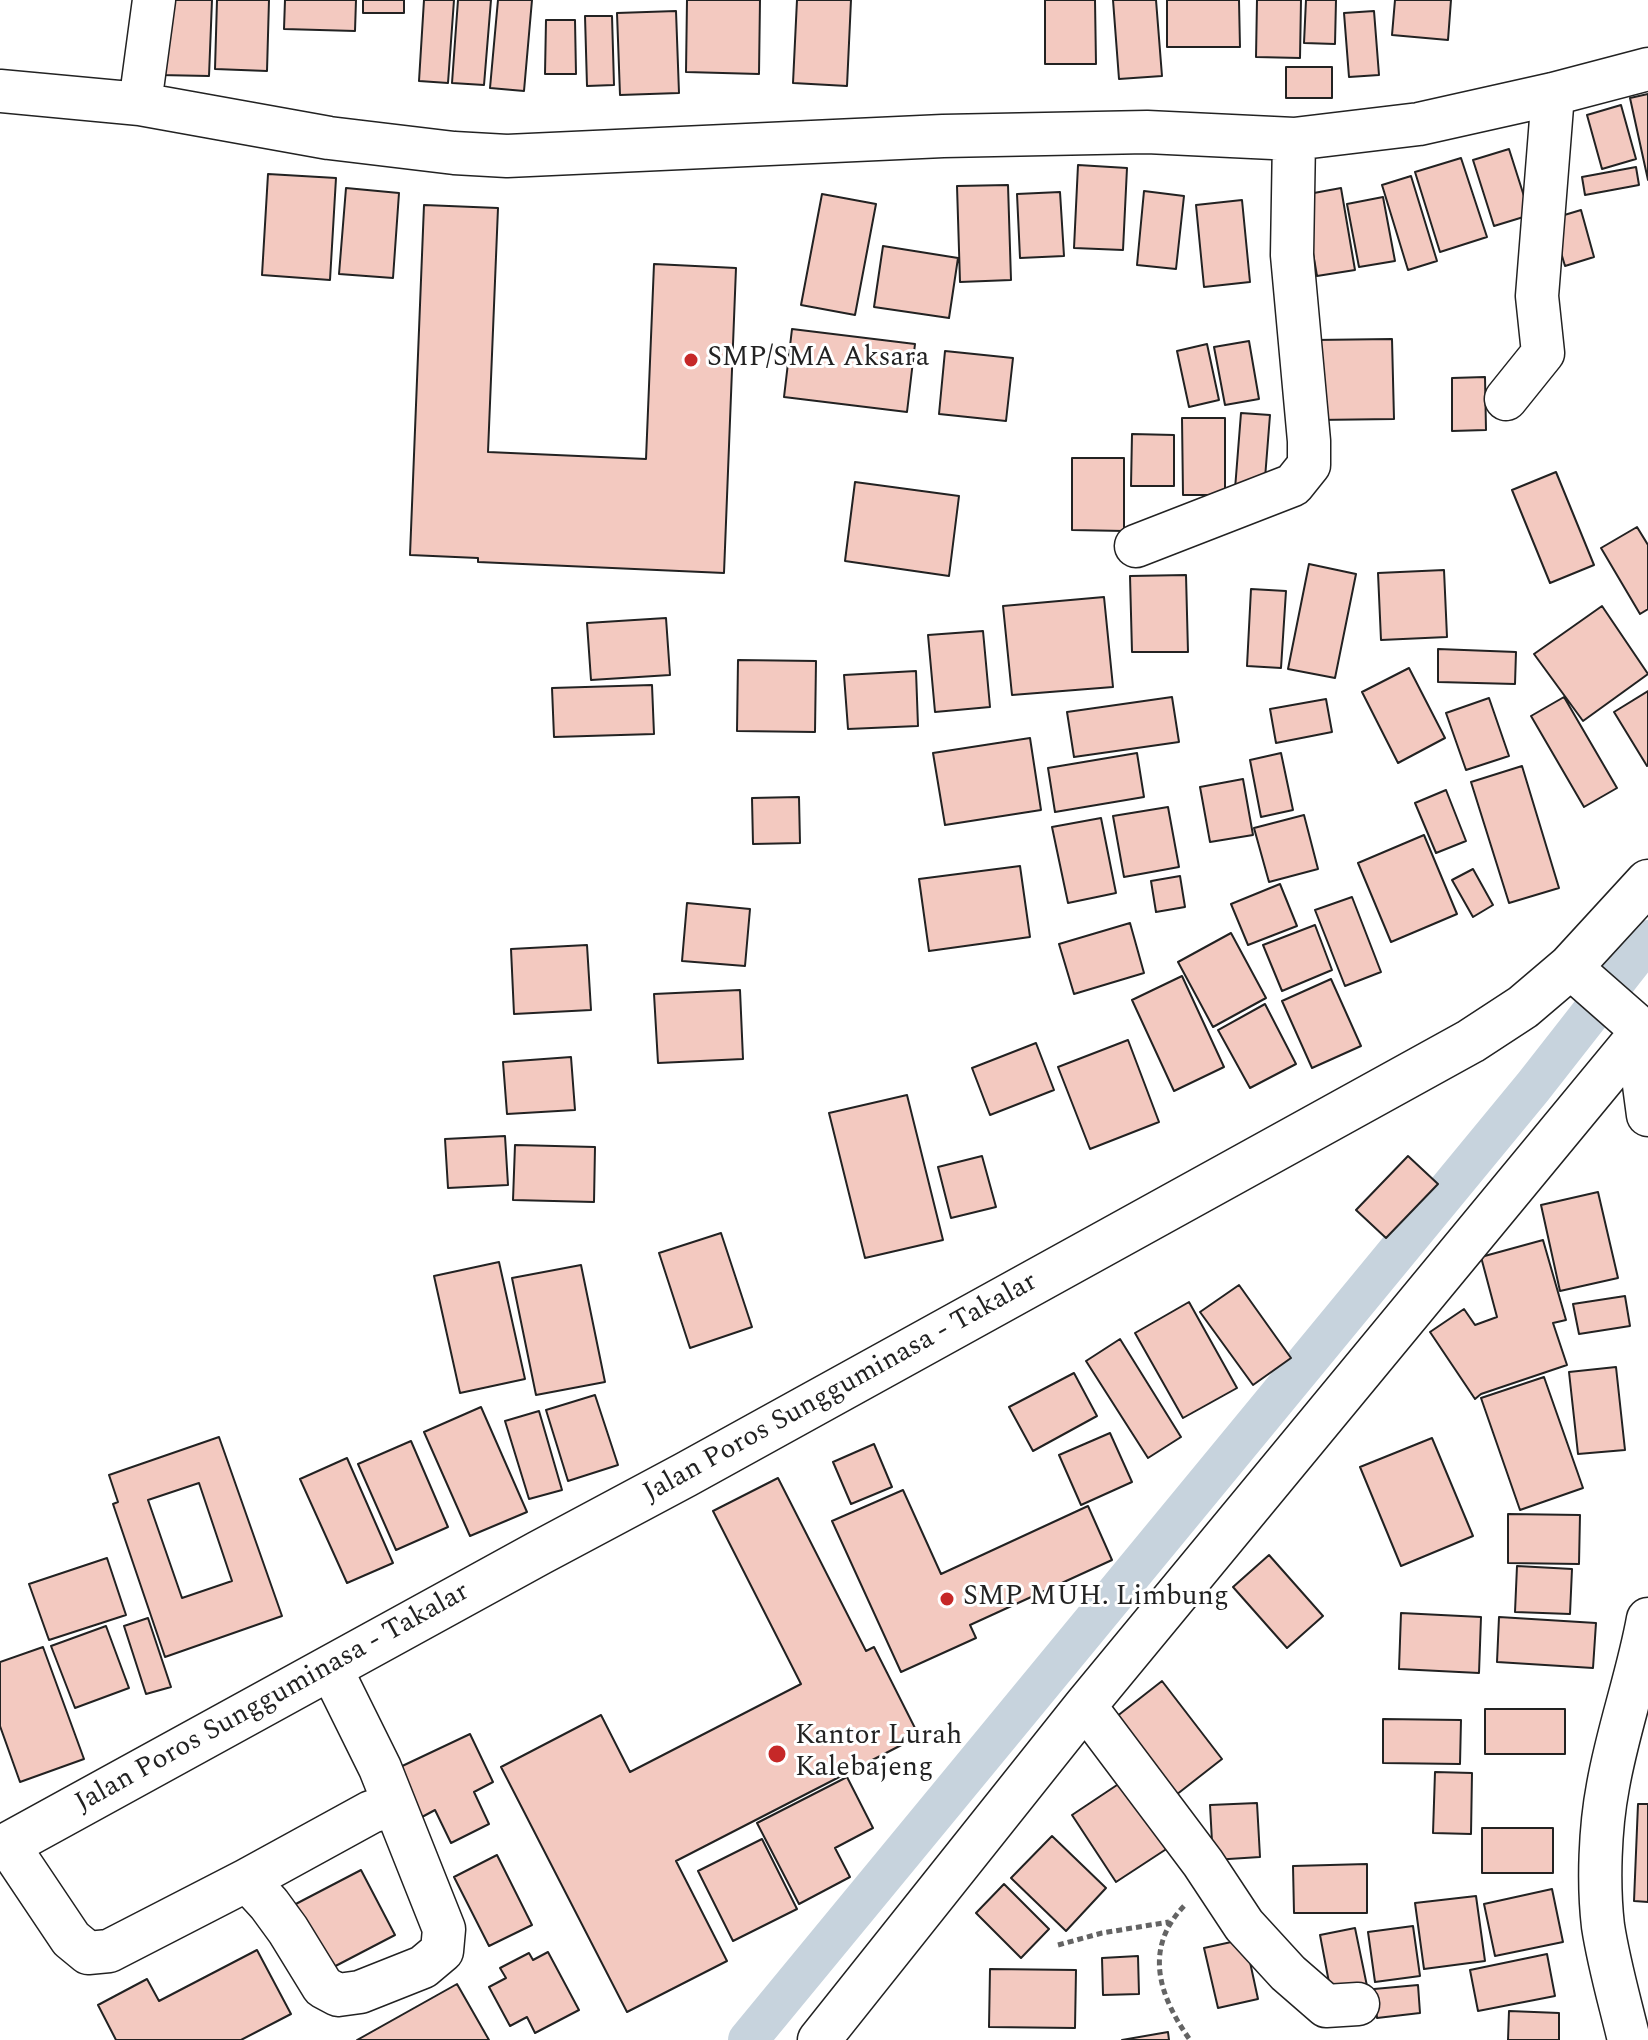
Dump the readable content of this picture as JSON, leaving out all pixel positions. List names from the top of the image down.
{
  "streets": {
    "highway": ["Jalan Poros Sungguminasa - Takalar"]
  },
  "places": ["SMP/SMA Aksara", "SMP MUH. Limbung", "Kantor Lurah Kalebajeng"]
}
